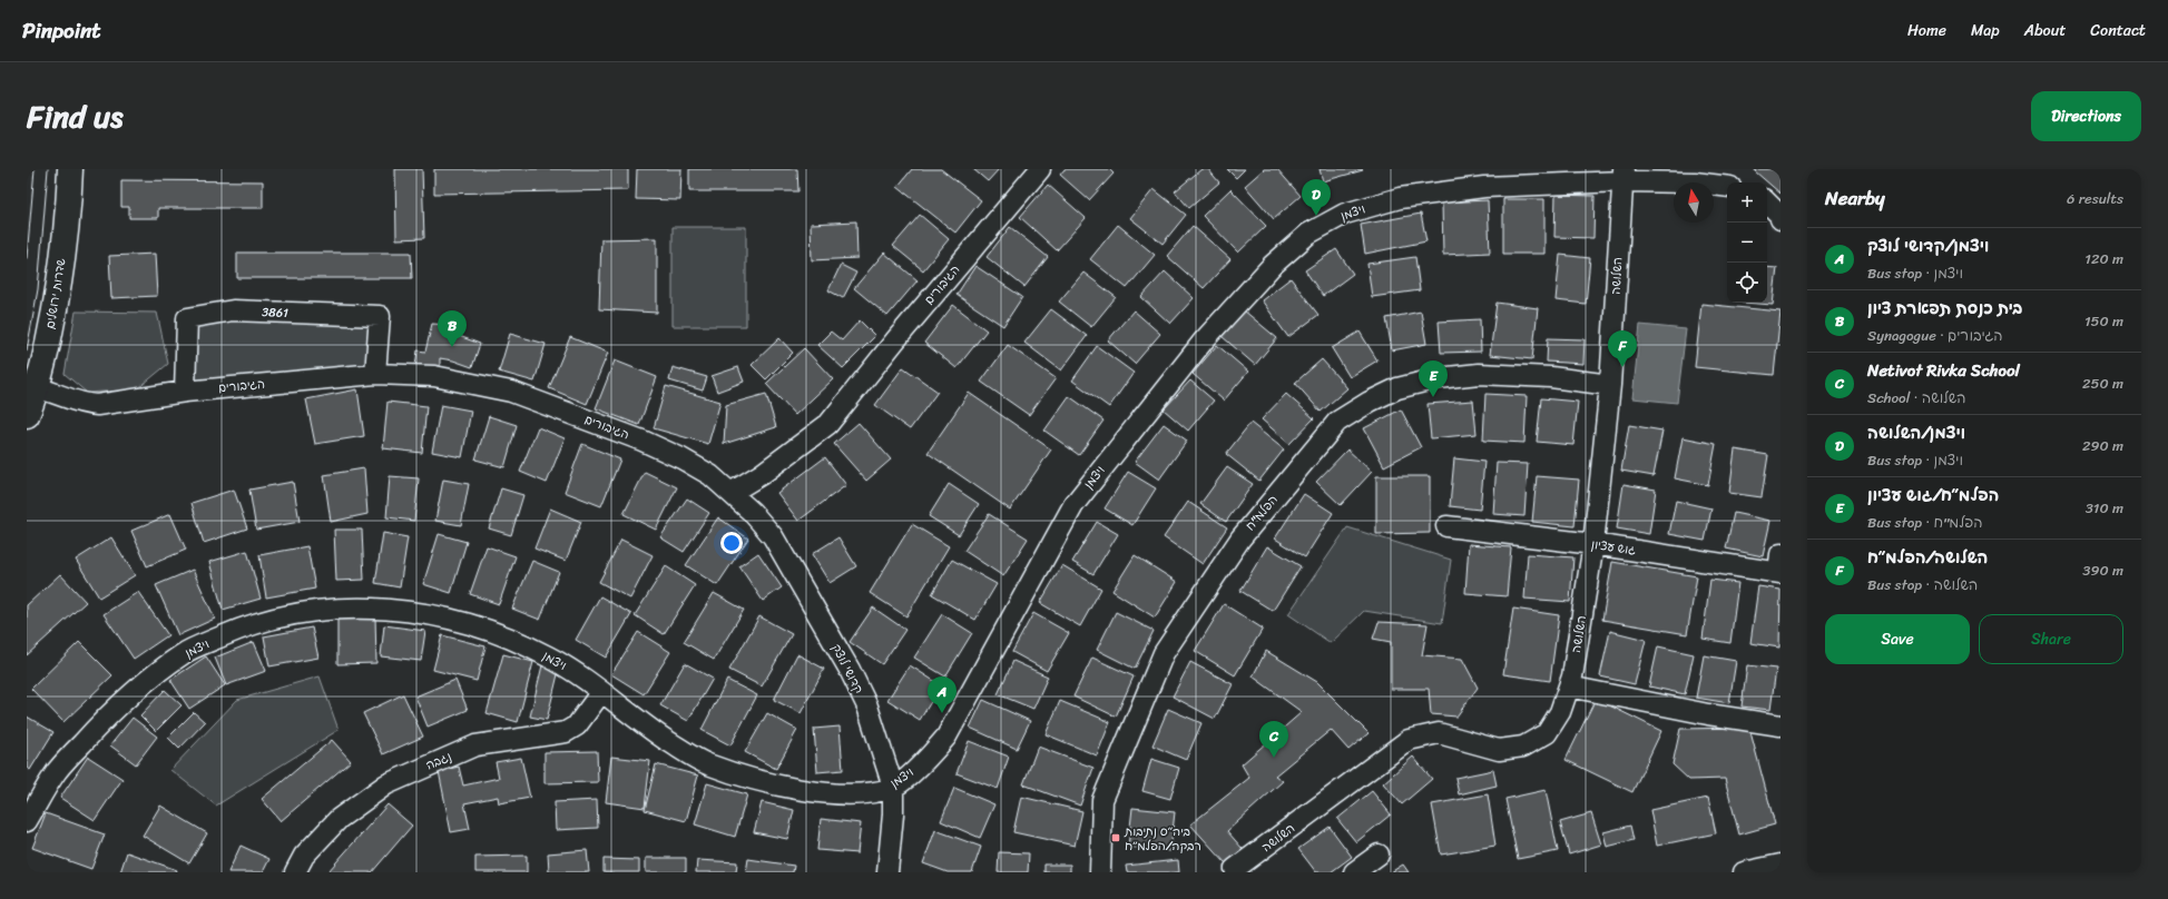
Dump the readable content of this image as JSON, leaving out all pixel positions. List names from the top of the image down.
{
  "streets": {
    "main road": ["שדרות ירושלים"],
    "street": [
      "ויצמן",
      "השלושה",
      "הגיבורים",
      "3861",
      "הפלמ\"ח",
      "גוש עציון",
      "קדושי לוצק",
      "נגבה"
    ]
  },
  "crossings": [
    ["ויצמן", "השלושה"],
    ["ויצמן", "קדושי לוצק"],
    ["ויצמן", "נגבה"],
    ["השלושה", "הפלמ\"ח"],
    ["השלושה", "גוש עציון"],
    ["הגיבורים", "שדרות ירושלים"],
    ["הגיבורים", "3861"],
    ["הגיבורים", "קדושי לוצק"]
  ],
  "places": {
    "transit": ["ביה״ס נתיבות רבקה/הפלמ״ח"]
  },
  "north": "top",
  "page": {
    "header": "Pinpoint",
    "nav": [
      "Home",
      "Map",
      "About",
      "Contact"
    ],
    "title": "Find us",
    "buttons": [
      "Directions",
      ["Save", "Share"]
    ],
    "heading": ["Nearby", "6 results"],
    "pins": [
      "D",
      "B",
      "F",
      "E",
      "A",
      "C"
    ],
    "map_buttons": ["+", "−"],
    "list": [
      {
        "mark": "A",
        "name": "ויצמן/קדושי לוצק",
        "note": "Bus stop · ויצמן",
        "value": "120 m"
      },
      {
        "mark": "B",
        "name": "בית כנסת תפארת ציון",
        "note": "Synagogue · הגיבורים",
        "value": "150 m"
      },
      {
        "mark": "C",
        "name": "Netivot Rivka School",
        "note": "School · השלושה",
        "value": "250 m"
      },
      {
        "mark": "D",
        "name": "ויצמן/השלושה",
        "note": "Bus stop · ויצמן",
        "value": "290 m"
      },
      {
        "mark": "E",
        "name": "הפלמ״ח/גוש עציון",
        "note": "Bus stop · הפלמ\"ח",
        "value": "310 m"
      },
      {
        "mark": "F",
        "name": "השלושה/הפלמ״ח",
        "note": "Bus stop · השלושה",
        "value": "390 m"
      }
    ]
  }
}
